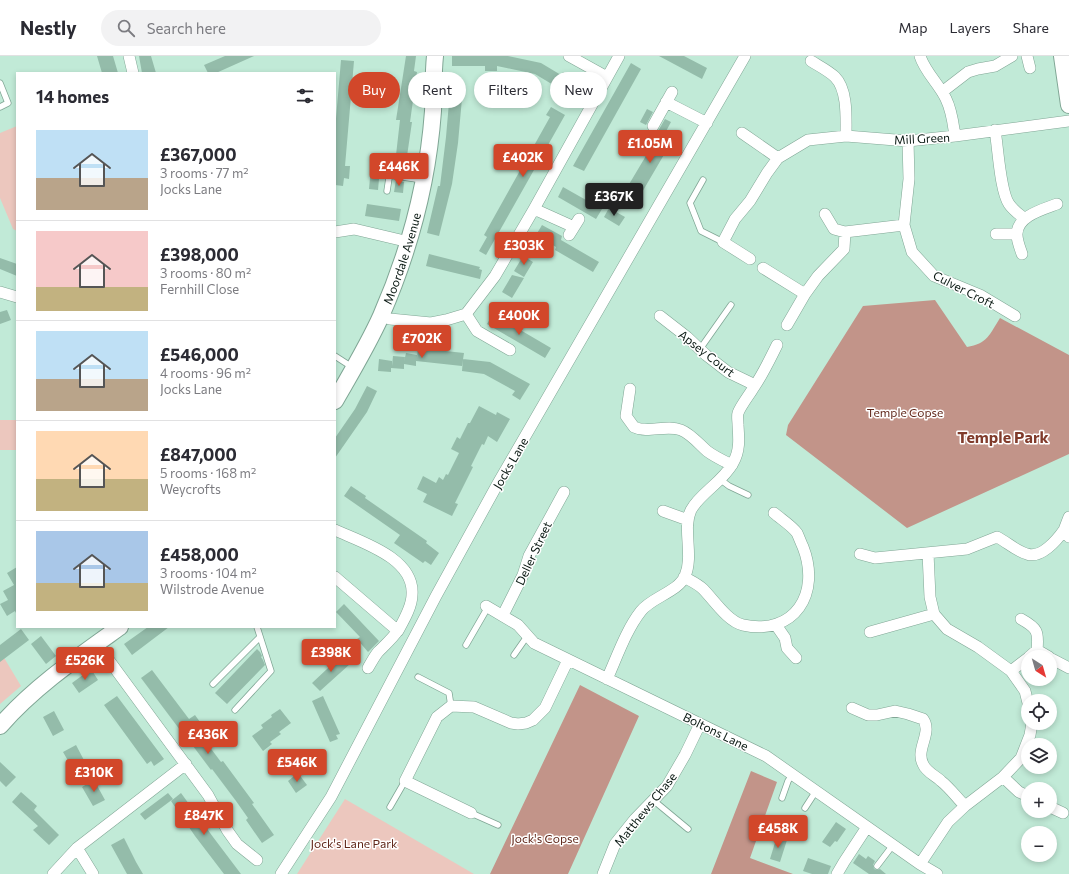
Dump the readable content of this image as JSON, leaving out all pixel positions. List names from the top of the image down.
{
  "streets": {
    "street": [
      "Mill Green",
      "Moordale Avenue",
      "Culver Croft",
      "Apsey Court",
      "Jocks Lane",
      "Deller Street",
      "Boltons Lane",
      "Matthews Chase"
    ]
  },
  "crossings": [
    ["Mill Green", "Culver Croft"],
    ["Deller Street", "Boltons Lane"],
    ["Boltons Lane", "Matthews Chase"]
  ],
  "districts": ["Temple Park"],
  "parks": ["Temple Copse", "Jock's Copse", "Jock's Lane Park"],
  "north": "bottom right",
  "page": {
    "header": "Nestly",
    "search": "Search here",
    "nav": ["Map", "Layers", "Share"],
    "chip": [
      "Buy",
      "Rent",
      "Filters",
      "New"
    ],
    "heading": "14 homes",
    "list": [
      {
        "name": "£367,000",
        "note": "3 rooms · 77 m² · Jocks Lane"
      },
      {
        "name": "£398,000",
        "note": "3 rooms · 80 m² · Fernhill Close"
      },
      {
        "name": "£546,000",
        "note": "4 rooms · 96 m² · Jocks Lane"
      },
      {
        "name": "£847,000",
        "note": "5 rooms · 168 m² · Weycrofts"
      },
      {
        "name": "£458,000",
        "note": "3 rooms · 104 m² · Wilstrode Avenue"
      }
    ],
    "price": [
      "£1.05M",
      "£402K",
      "£446K",
      "£367K",
      "£303K",
      "£400K",
      "£702K",
      "£398K",
      "£526K",
      "£436K",
      "£546K",
      "£310K",
      "£847K",
      "£458K"
    ],
    "map_buttons": ["+", "−"]
  }
}
